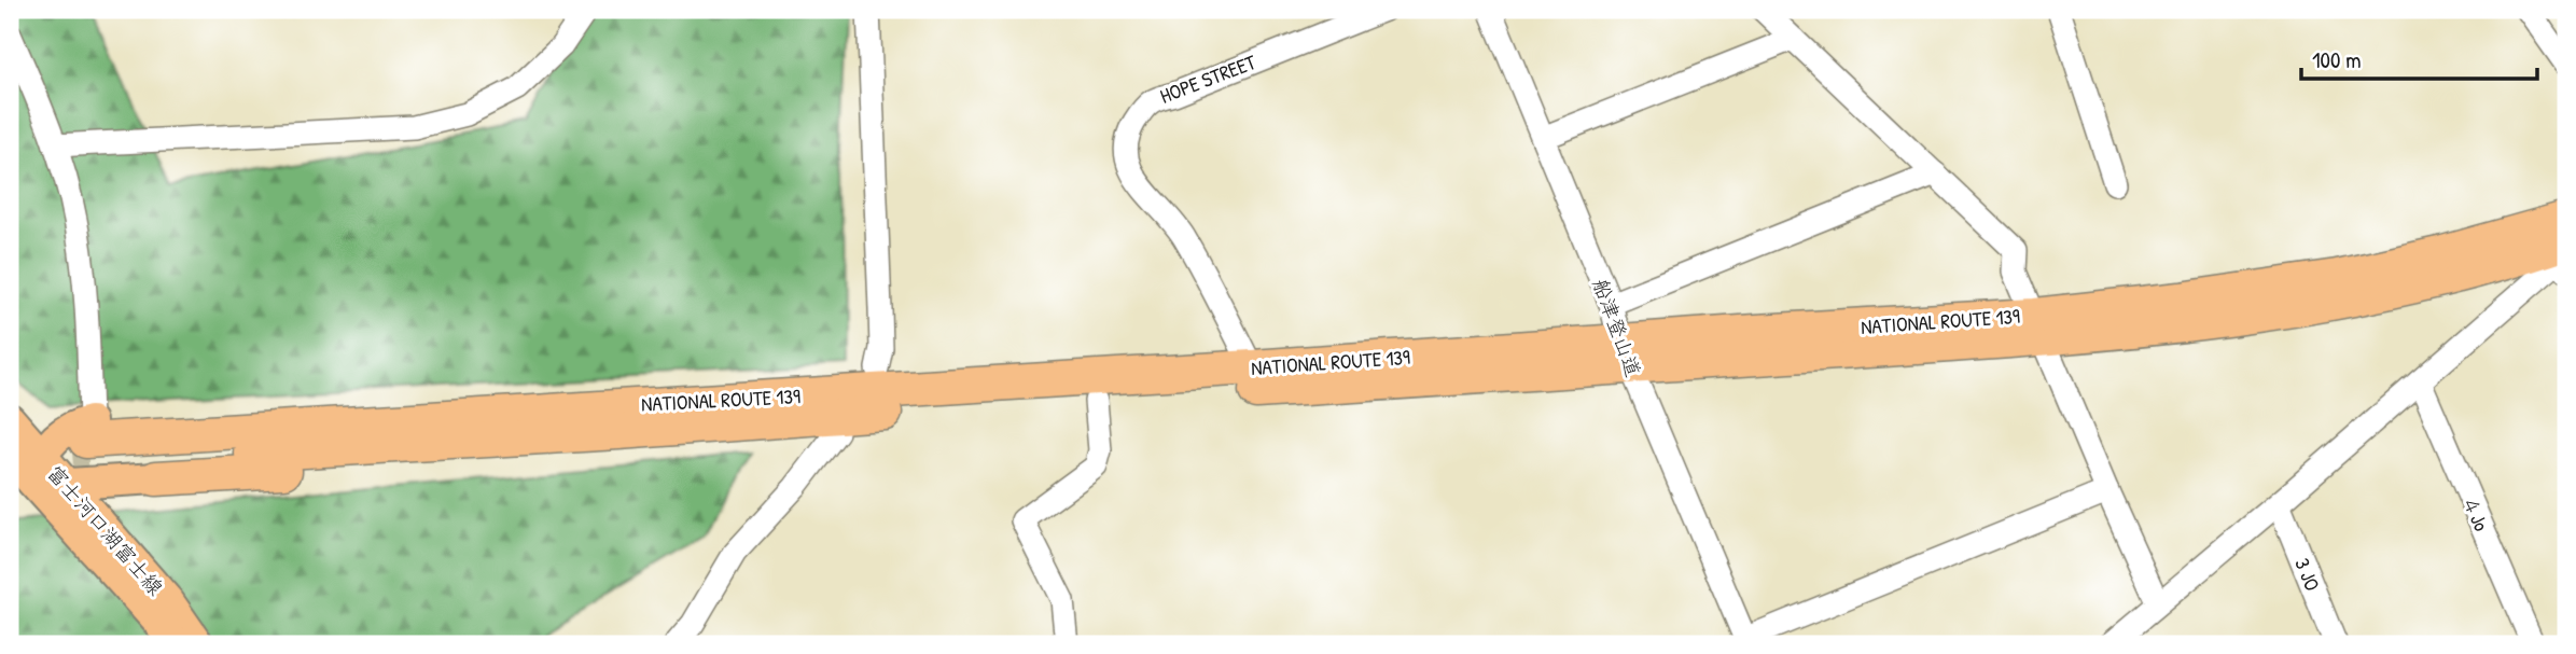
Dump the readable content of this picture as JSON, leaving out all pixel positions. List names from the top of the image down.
{
  "streets": {
    "highway": ["NATIONAL ROUTE 139"],
    "main road": ["富士河口湖富士線"],
    "street": [
      "HOPE STREET",
      "船津登山道",
      "４Jo",
      "3 JO"
    ]
  },
  "crossings": [
    ["HOPE STREET", "NATIONAL ROUTE 139"],
    ["NATIONAL ROUTE 139", "船津登山道"],
    ["NATIONAL ROUTE 139", "富士河口湖富士線"]
  ],
  "scale_bar": "100 m"
}
